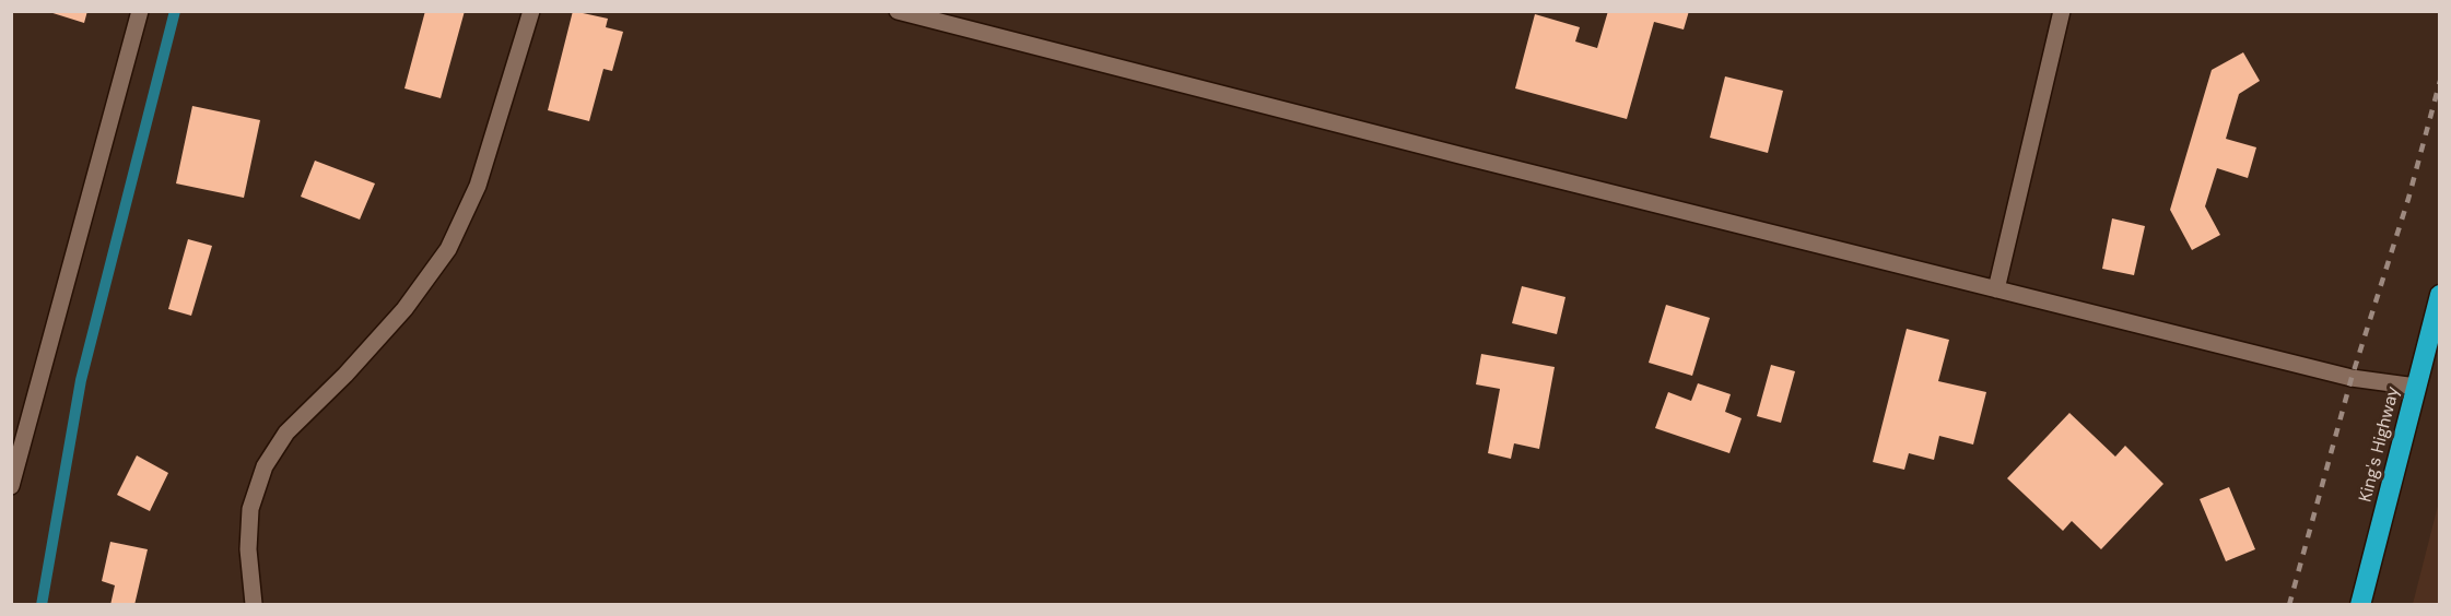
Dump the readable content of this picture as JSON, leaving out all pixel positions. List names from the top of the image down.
{
  "streets": {
    "highway": ["King's Highway"]
  }
}
